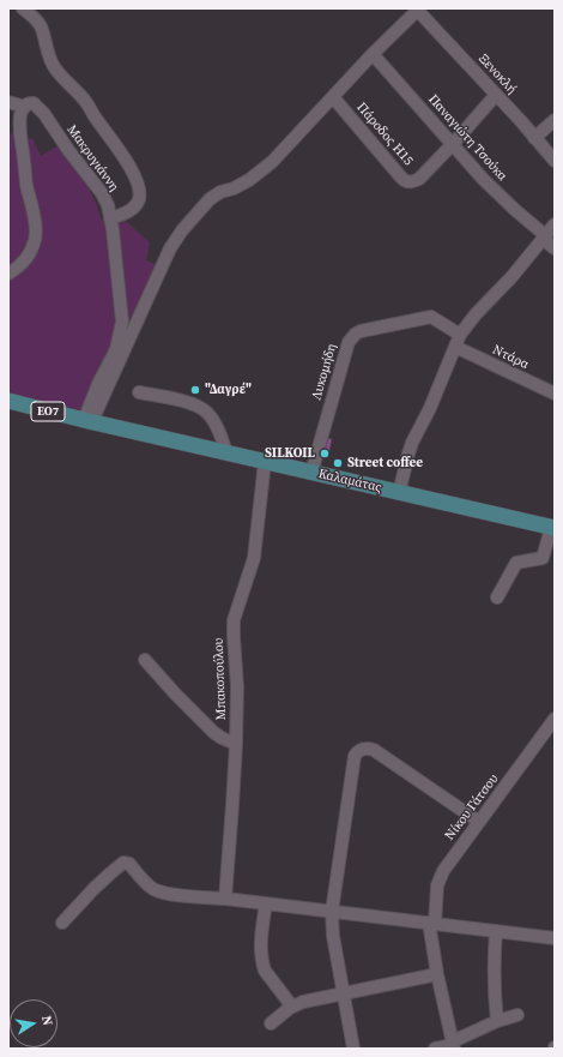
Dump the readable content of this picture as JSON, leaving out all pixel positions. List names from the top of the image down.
{
  "streets": {
    "main road": ["ΕΟ7", "Καλαμάτας"],
    "street": [
      "Ξενοκλή",
      "Πάροδος Η15",
      "Παναγιώτη Τσούκα",
      "Μακρυγιάννη",
      "Ντάρα",
      "Λυκομήδη",
      "Μπακοπούλου",
      "Νίκου Γάτσου"
    ]
  },
  "crossings": [
    ["Ξενοκλή", "Πάροδος Η15"],
    ["Πάροδος Η15", "Παναγιώτη Τσούκα"],
    ["Μακρυγιάννη", "ΕΟ7"],
    ["Μακρυγιάννη", "Καλαμάτας"],
    ["Λυκομήδη", "Καλαμάτας"],
    ["ΕΟ7", "Καλαμάτας"],
    ["Καλαμάτας", "Μπακοπούλου"]
  ],
  "places": ["\"Δαγρέ\"", "SILKOIL", "Street coffee"],
  "north": "right"
}
